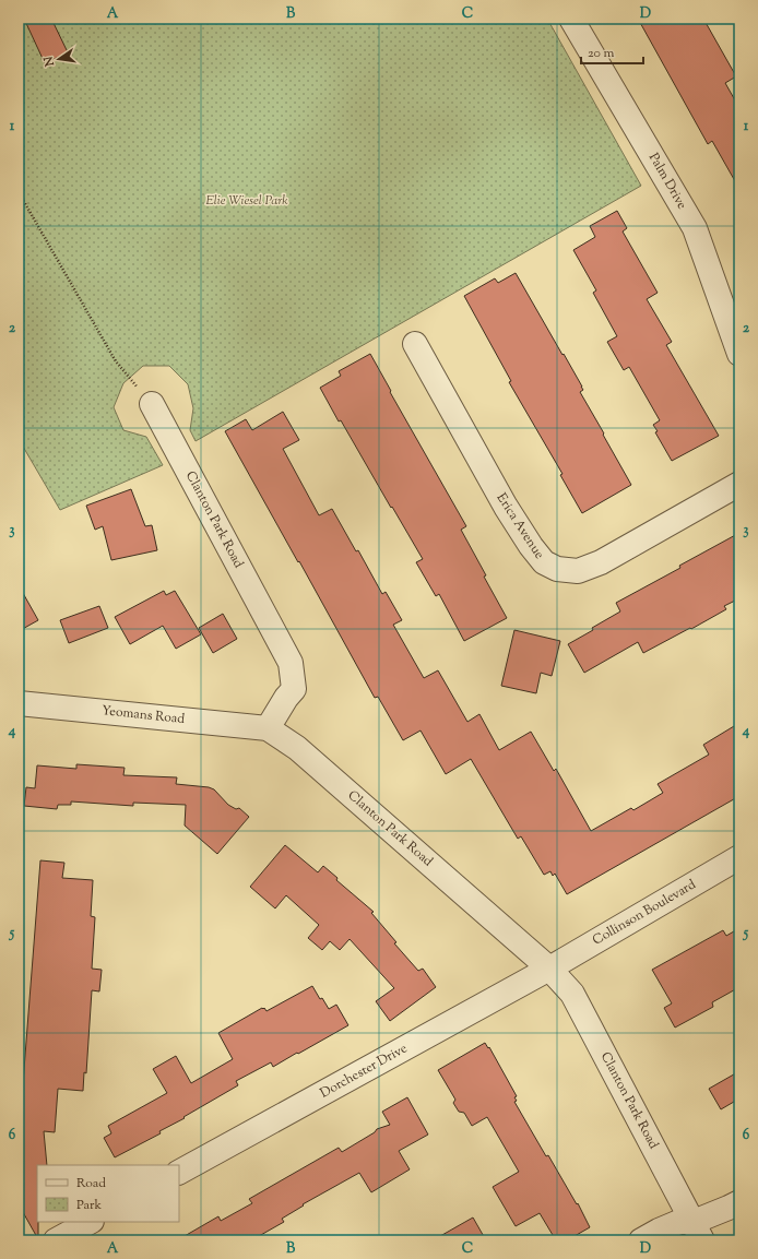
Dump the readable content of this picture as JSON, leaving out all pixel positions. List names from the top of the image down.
{
  "streets": {
    "street": [
      "Palm Drive",
      "Clanton Park Road",
      "Erica Avenue",
      "Yeomans Road",
      "Collinson Boulevard",
      "Dorchester Drive"
    ]
  },
  "crossings": [
    ["Clanton Park Road", "Yeomans Road"],
    ["Clanton Park Road", "Collinson Boulevard"],
    ["Clanton Park Road", "Dorchester Drive"],
    ["Collinson Boulevard", "Dorchester Drive"]
  ],
  "parks": ["Elie Wiesel Park"],
  "legend": ["Road", "Park"],
  "scale_bar": "20 m",
  "north": "left",
  "grid": {
    "columns": [
      "A",
      "B",
      "C",
      "D"
    ],
    "rows": [
      "1",
      "2",
      "3",
      "4",
      "5",
      "6"
    ]
  }
}
